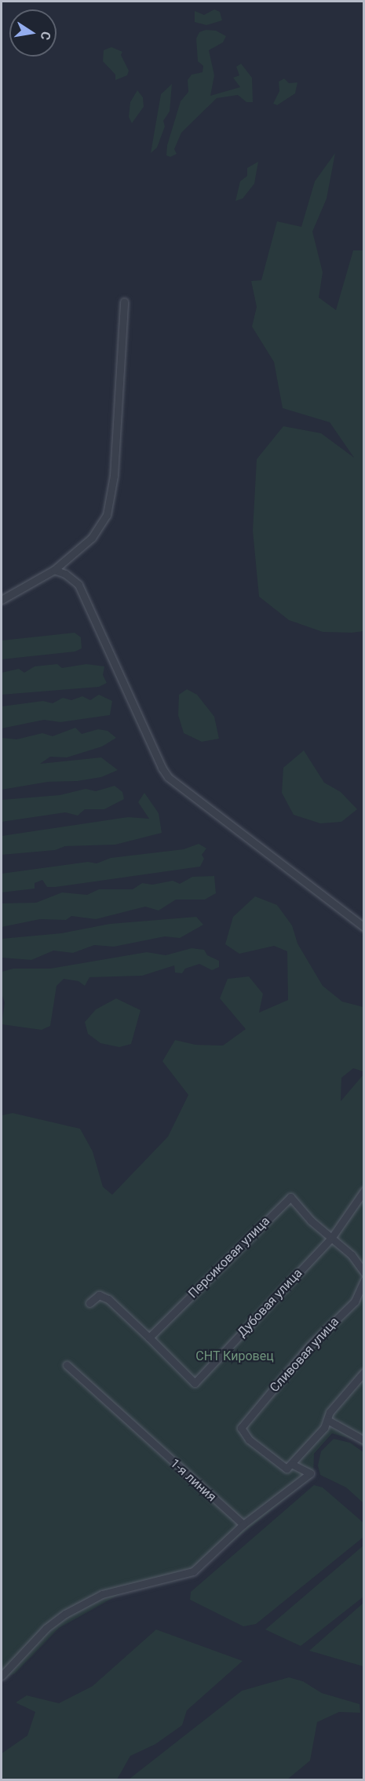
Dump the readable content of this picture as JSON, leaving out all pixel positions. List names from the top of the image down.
{
  "streets": {
    "street": [
      "Персиковая улица",
      "Дубовая улица",
      "Сливовая улица",
      "1-я линия"
    ]
  },
  "crossings": [
    ["Персиковая улица", "Дубовая улица"]
  ],
  "parks": ["СНТ Кировец"],
  "north": "right"
}
